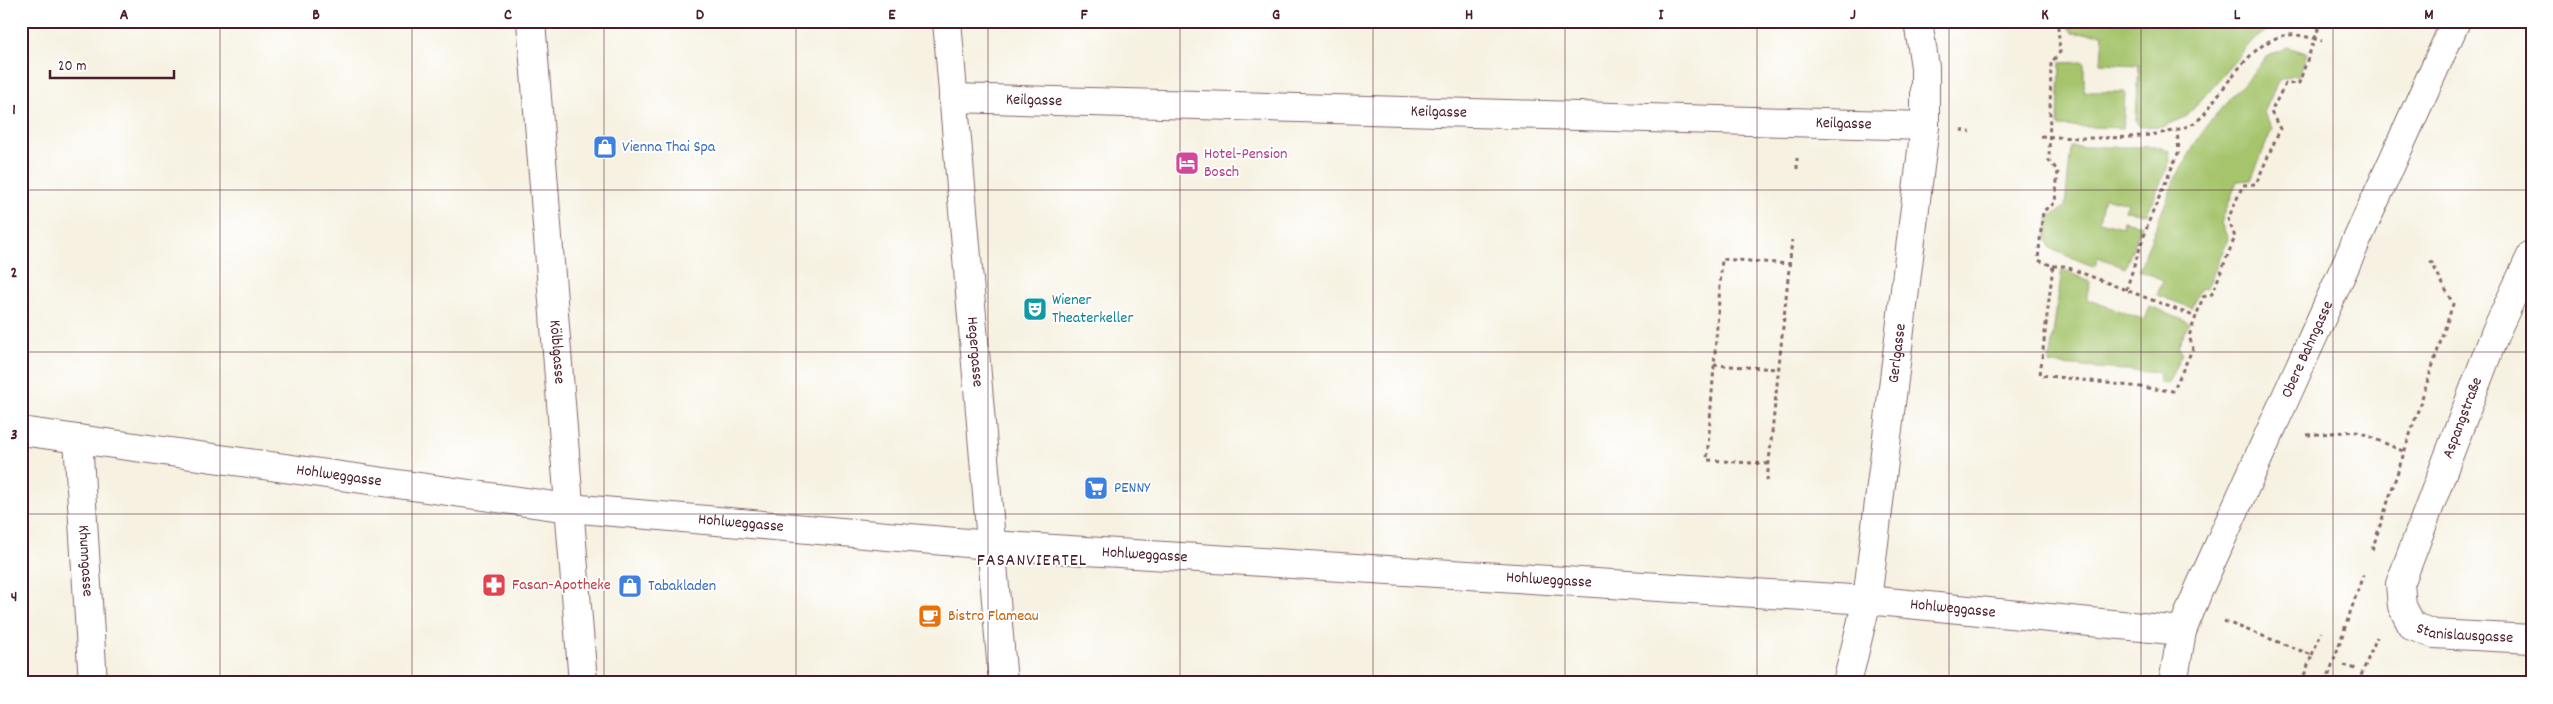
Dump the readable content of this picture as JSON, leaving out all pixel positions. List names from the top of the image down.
{
  "streets": {
    "street": [
      "Keilgasse",
      "Obere Bahngasse",
      "Kölblgasse",
      "Hegergasse",
      "Gerlgasse",
      "Aspangstraße",
      "Hohlweggasse",
      "Khunngasse",
      "Stanislausgasse"
    ]
  },
  "crossings": [
    ["Keilgasse", "Hegergasse"],
    ["Keilgasse", "Gerlgasse"],
    ["Obere Bahngasse", "Hohlweggasse"],
    ["Kölblgasse", "Hohlweggasse"],
    ["Hegergasse", "Hohlweggasse"],
    ["Gerlgasse", "Hohlweggasse"],
    ["Aspangstraße", "Stanislausgasse"],
    ["Hohlweggasse", "Khunngasse"]
  ],
  "districts": ["FASANVIERTEL"],
  "places": {
    "shop": ["Vienna Thai Spa", "Tabakladen"],
    "hotel": ["Hotel-Pension Bosch"],
    "theatre": ["Wiener Theaterkeller"],
    "supermarket": ["PENNY"],
    "pharmacy": ["Fasan-Apotheke"],
    "cafe": ["Bistro Flameau"]
  },
  "scale_bar": "20 m",
  "grid": {
    "columns": [
      "A",
      "B",
      "C",
      "D",
      "E",
      "F",
      "G",
      "H",
      "I",
      "J",
      "K",
      "L",
      "M"
    ],
    "rows": [
      "1",
      "2",
      "3",
      "4"
    ]
  }
}
